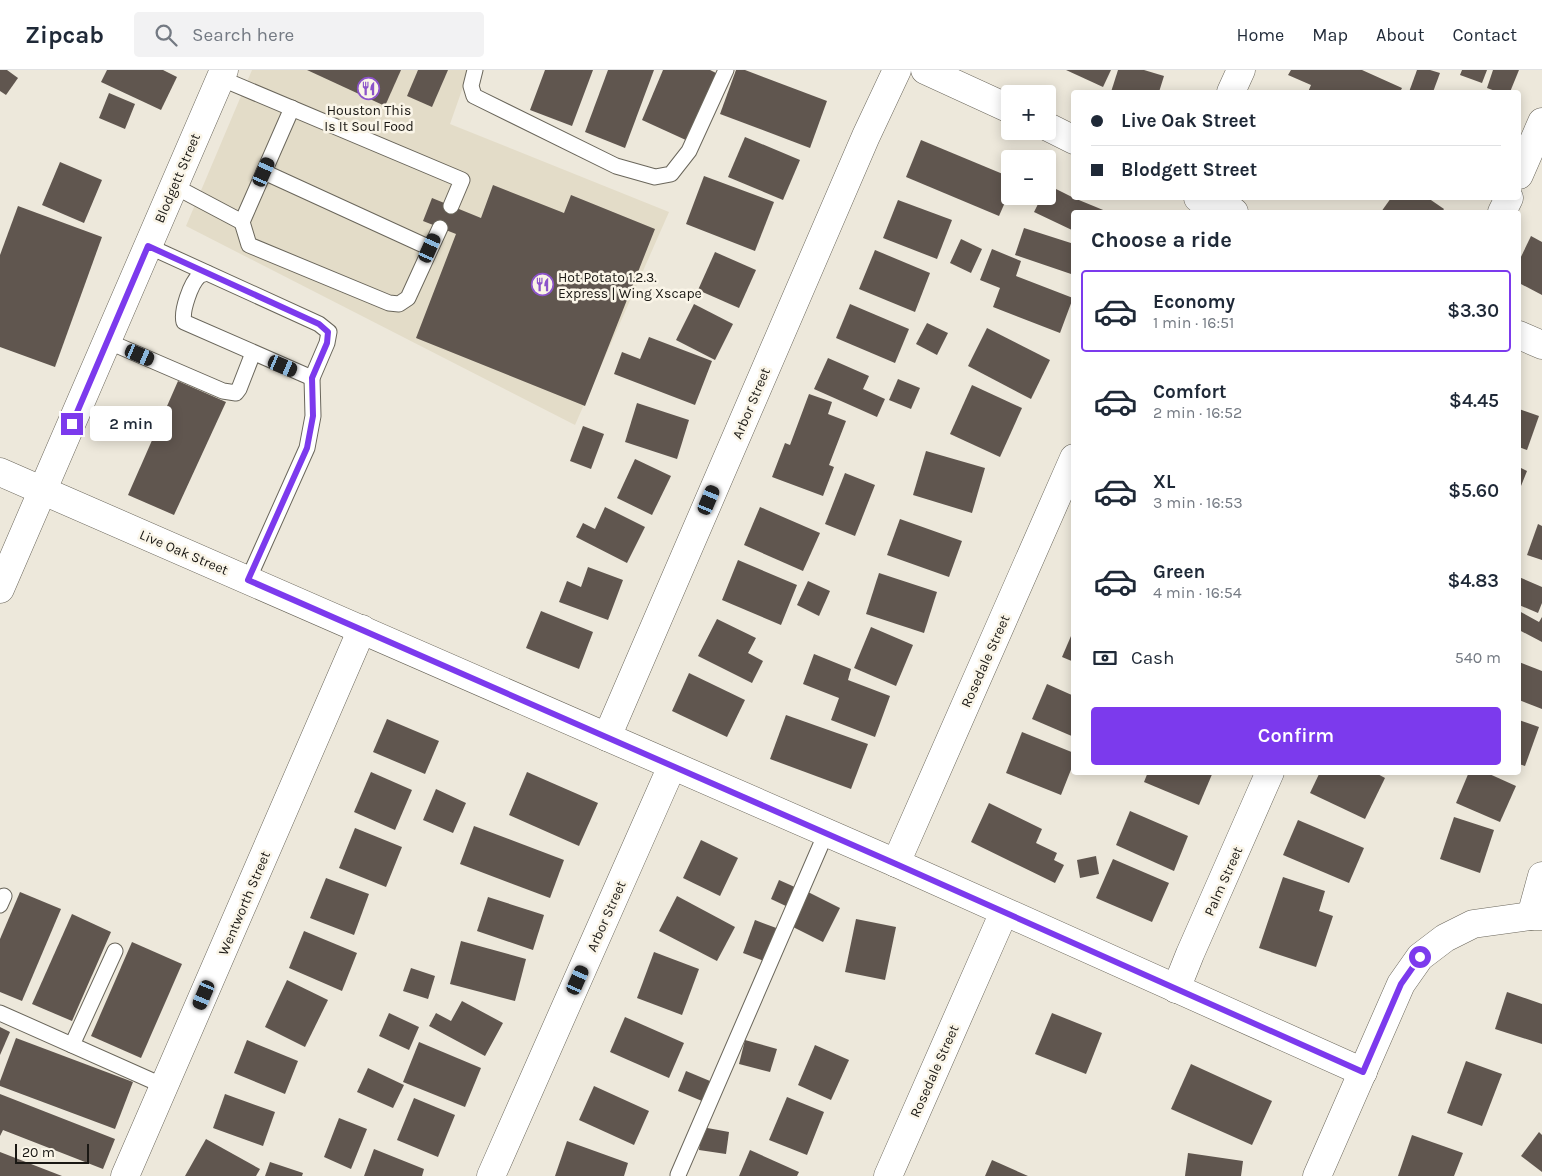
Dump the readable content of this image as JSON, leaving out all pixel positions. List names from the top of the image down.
{
  "streets": {
    "street": [
      "Blodgett Street",
      "Arbor Street",
      "Live Oak Street",
      "Rosedale Street",
      "Palm Street",
      "Wentworth Street"
    ]
  },
  "crossings": [
    ["Blodgett Street", "Live Oak Street"],
    ["Arbor Street", "Live Oak Street"],
    ["Live Oak Street", "Rosedale Street"],
    ["Live Oak Street", "Palm Street"],
    ["Live Oak Street", "Wentworth Street"]
  ],
  "places": {
    "restaurant": ["Houston This Is It Soul Food", "Hot Potato 1.2.3. Express | Wing Xscape"]
  },
  "scale_bar": "20 m",
  "page": {
    "header": "Zipcab",
    "search": "Search here",
    "nav": [
      "Home",
      "Map",
      "About",
      "Contact"
    ],
    "map_buttons": ["+", "−"],
    "banner": ["Live Oak Street", "Blodgett Street"],
    "heading": "Choose a ride",
    "list": [
      {
        "name": "Economy",
        "note": "1 min · 16:51",
        "value": "$3.30"
      },
      {
        "name": "Comfort",
        "note": "2 min · 16:52",
        "value": "$4.45"
      },
      {
        "name": "XL",
        "note": "3 min · 16:53",
        "value": "$5.60"
      },
      {
        "name": "Green",
        "note": "4 min · 16:54",
        "value": "$4.83"
      }
    ],
    "bubble": "2 min",
    "pay": ["Cash", "540 m"],
    "buttons": "Confirm",
    "scale": "20 m"
  }
}
